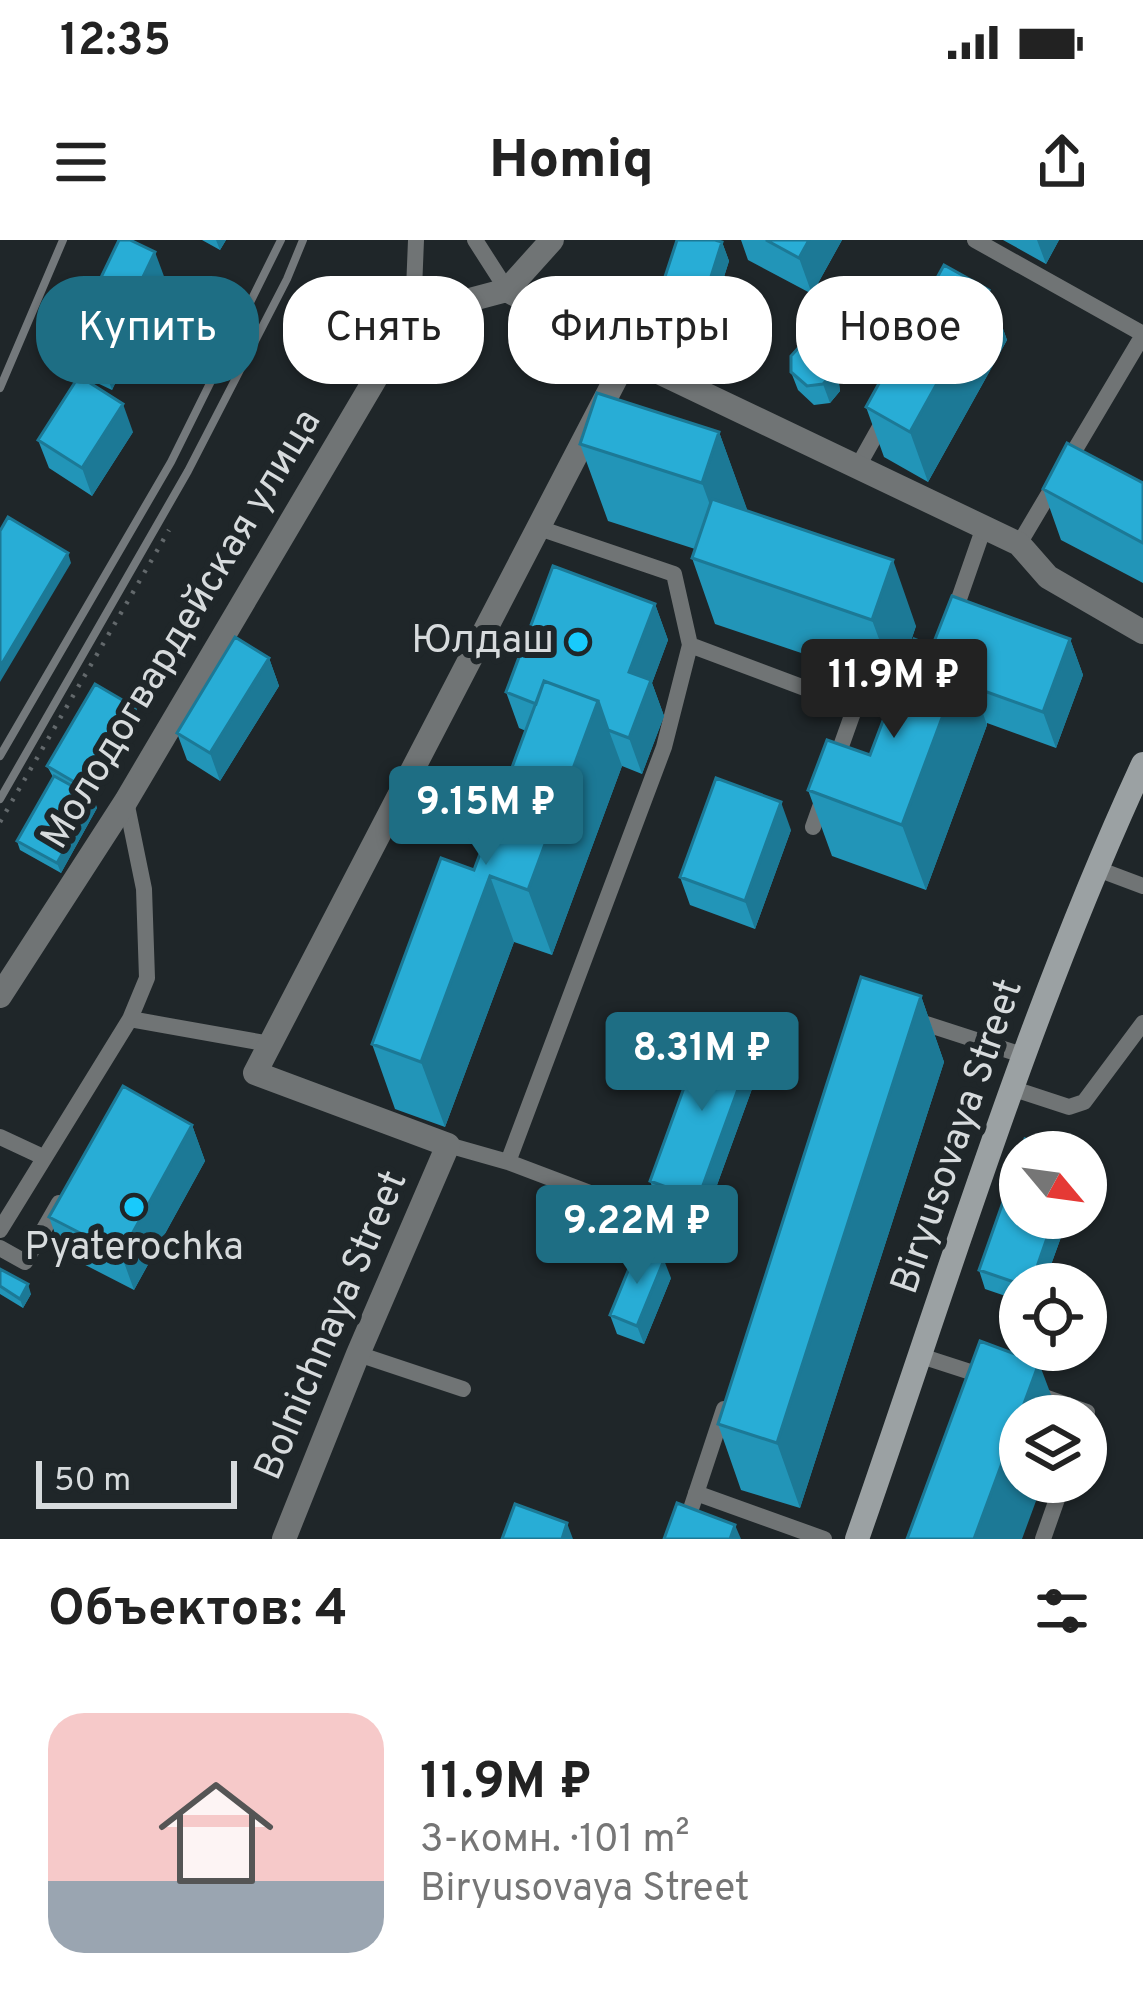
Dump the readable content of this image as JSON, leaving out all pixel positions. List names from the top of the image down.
{
  "streets": {
    "main road": ["Biryusovaya Street"],
    "street": ["Молодогвардейская улица", "Bolnichnaya Street"]
  },
  "places": ["Юлдаш", "Pyaterochka"],
  "scale_bar": "50 m",
  "north": "bottom right",
  "page": {
    "status": "12:35",
    "header": "Homiq",
    "chip": [
      "Купить",
      "Снять",
      "Фильтры",
      "Новое"
    ],
    "price": [
      "11.9M ₽",
      "9.15M ₽",
      "8.31M ₽",
      "9.22M ₽"
    ],
    "scale": "50 m",
    "heading": "Объектов: 4",
    "list": [
      {
        "name": "11.9M ₽",
        "note": "3-комн. · 101 m² · Biryusovaya Street"
      }
    ]
  }
}
